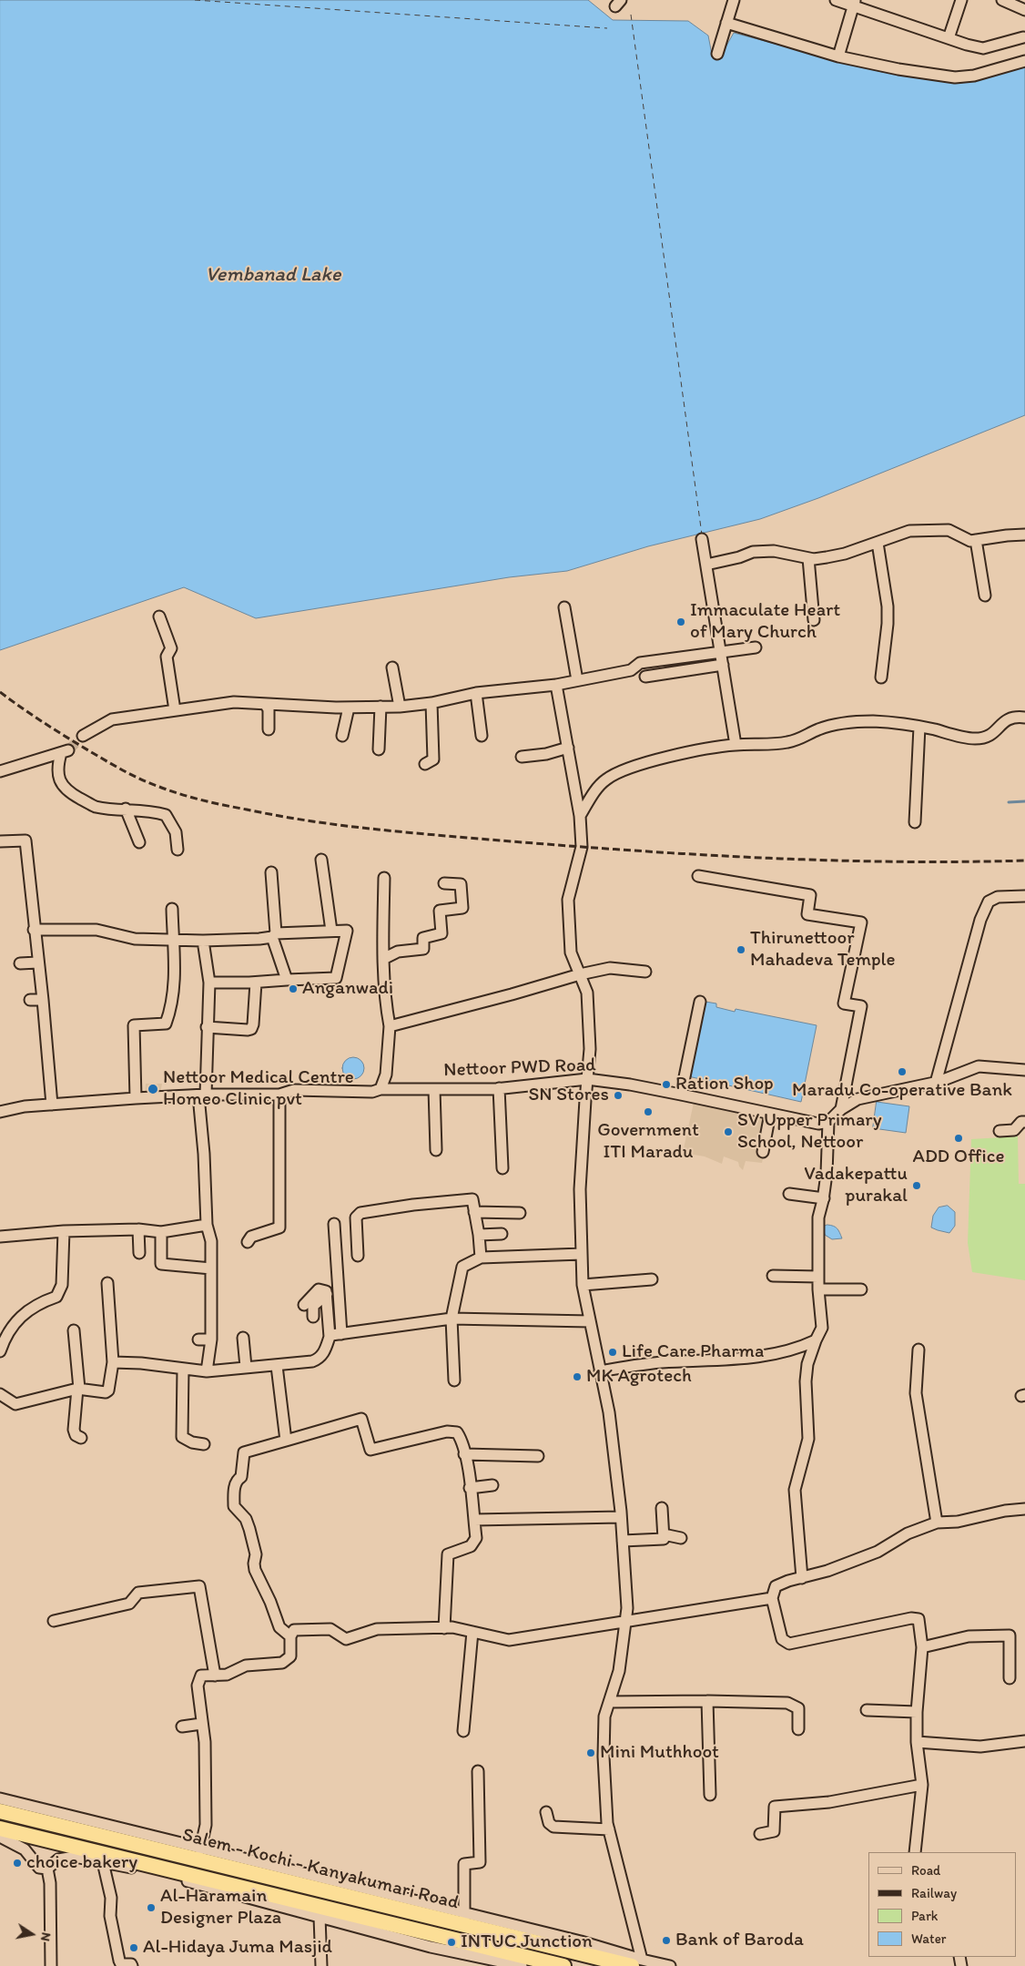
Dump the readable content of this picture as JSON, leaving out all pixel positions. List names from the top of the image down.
{
  "streets": {
    "highway": ["Salem - Kochi - Kanyakumari Road"],
    "street": ["Nettoor PWD Road"]
  },
  "water": ["Vembanad Lake"],
  "places": [
    "Immaculate Heart of Mary Church",
    "Thirunettoor Mahadeva Temple",
    "Anganwadi",
    "Maradu Co-operative Bank",
    "Ration Shop",
    "Nettoor Medical Centre Homeo Clinic pvt",
    "SN Stores",
    "Government ITI Maradu",
    "SV Upper Primary School, Nettoor",
    "ADD Office",
    "Vadakepattu purakal",
    "Life Care Pharma",
    "MK Agrotech",
    "Mini Muthhoot",
    "choice bakery",
    "Al-Haramain Designer Plaza",
    "Bank of Baroda",
    "INTUC Junction",
    "Al-Hidaya Juma Masjid"
  ],
  "legend": [
    "Road",
    "Railway",
    "Park",
    "Water"
  ],
  "north": "right"
}
